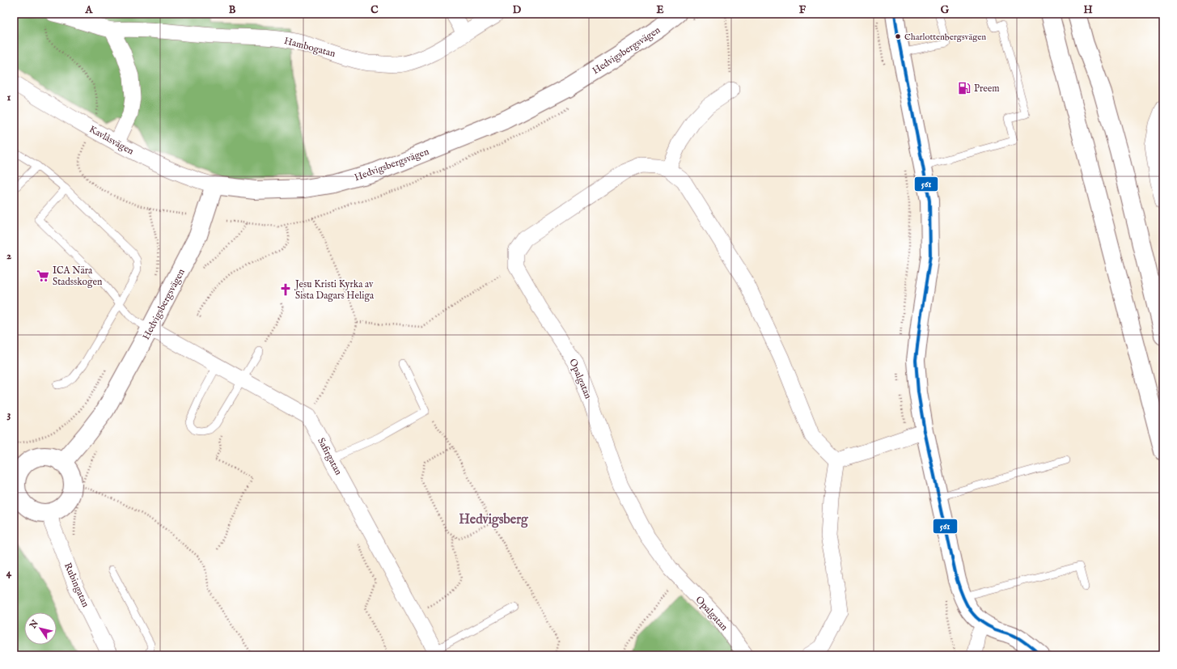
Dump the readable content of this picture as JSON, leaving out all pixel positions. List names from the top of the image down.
{
  "streets": {
    "main road": ["Hedvigsbergsvägen"],
    "street": [
      "Hambogatan",
      "Kavlåsvägen",
      "Opalgatan",
      "Safirgatan",
      "Rubingatan"
    ]
  },
  "crossings": [
    ["Hedvigsbergsvägen", "Kavlåsvägen"],
    ["Hedvigsbergsvägen", "Rubingatan"]
  ],
  "districts": ["Hedvigsberg"],
  "places": {
    "other": ["Charlottenbergsvägen"],
    "fuel station": ["Preem"],
    "supermarket": ["ICA Nära Stadsskogen"],
    "church": ["Jesu Kristi Kyrka av Sista Dagars Heliga"]
  },
  "lines": ["transit line 561"],
  "north": "top left",
  "grid": {
    "columns": [
      "A",
      "B",
      "C",
      "D",
      "E",
      "F",
      "G",
      "H"
    ],
    "rows": [
      "1",
      "2",
      "3",
      "4"
    ]
  }
}
